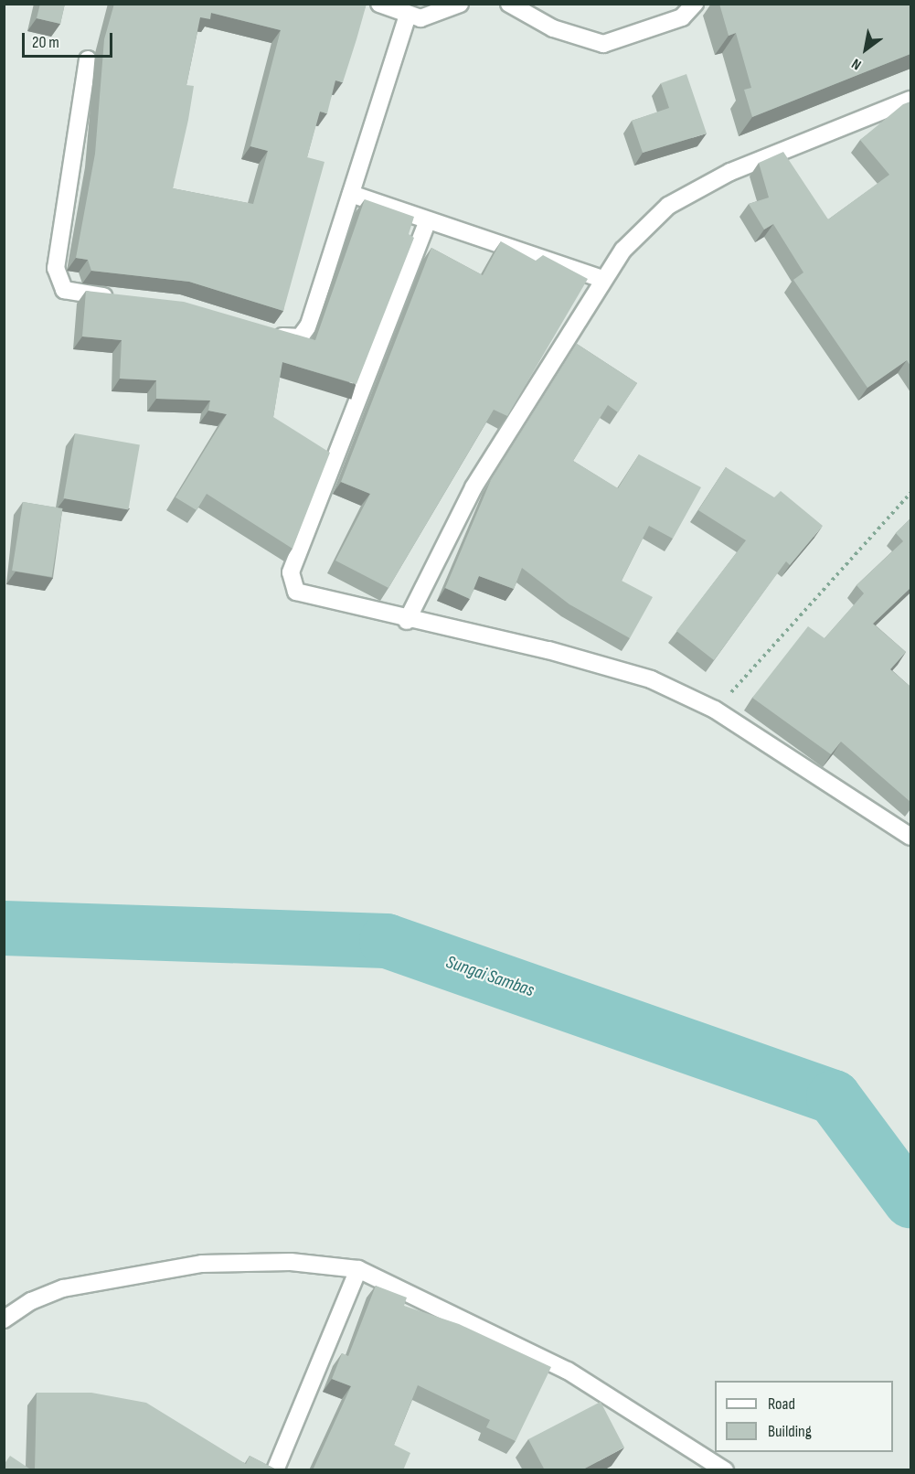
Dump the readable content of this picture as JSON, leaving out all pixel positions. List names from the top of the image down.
{
  "water": ["Sungai Sambas"],
  "legend": ["Road", "Building"],
  "scale_bar": "20 m",
  "north": "bottom left"
}
